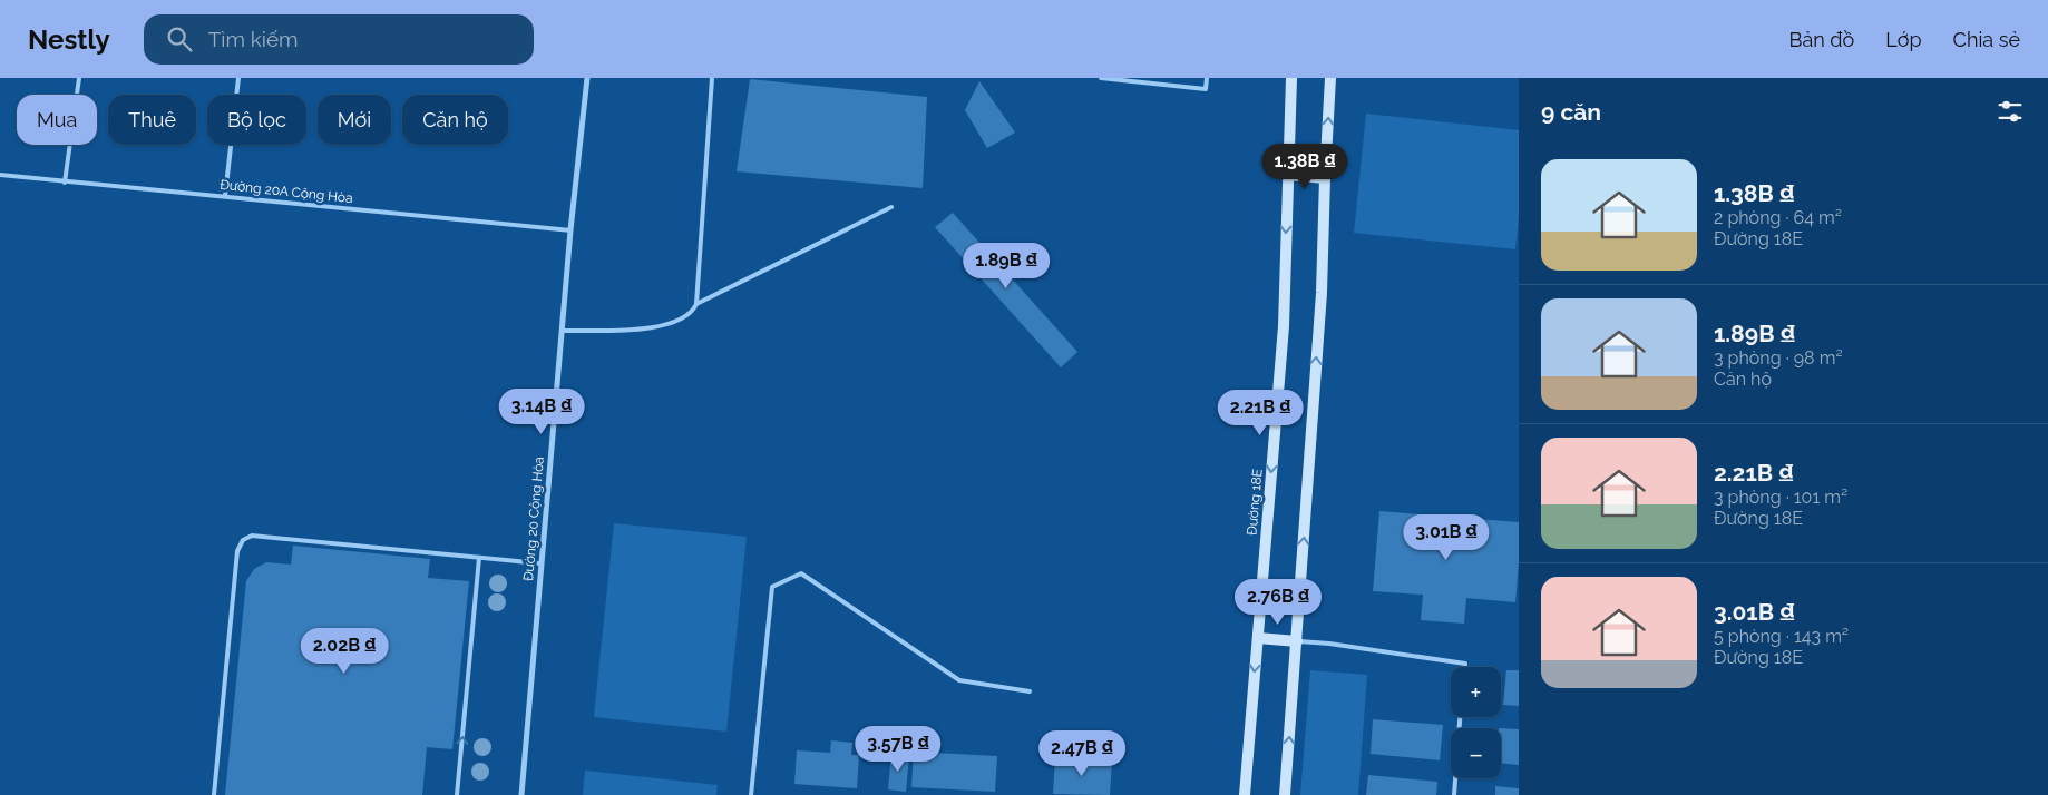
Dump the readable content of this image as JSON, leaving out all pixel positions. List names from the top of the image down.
{
  "streets": {
    "main road": ["Đường 18E"],
    "street": ["Đường 20 Cộng Hòa"],
    "lane": ["Đường 20A Cộng Hòa"]
  },
  "crossings": [
    ["Đường 20A Cộng Hòa", "Đường 20 Cộng Hòa"]
  ],
  "page": {
    "header": "Nestly",
    "search": "Tìm kiếm",
    "nav": ["Bản đồ", "Lớp", "Chia sẻ"],
    "heading": "9 căn",
    "chip": [
      "Mua",
      "Thuê",
      "Bộ lọc",
      "Mới",
      "Căn hộ"
    ],
    "price": [
      "1.38B ₫",
      "1.89B ₫",
      "3.14B ₫",
      "2.21B ₫",
      "3.01B ₫",
      "2.76B ₫",
      "2.02B ₫",
      "3.57B ₫",
      "2.47B ₫"
    ],
    "list": [
      {
        "name": "1.38B ₫",
        "note": "2 phòng · 64 m² · Đường 18E"
      },
      {
        "name": "1.89B ₫",
        "note": "3 phòng · 98 m² · Căn hộ"
      },
      {
        "name": "2.21B ₫",
        "note": "3 phòng · 101 m² · Đường 18E"
      },
      {
        "name": "3.01B ₫",
        "note": "5 phòng · 143 m² · Đường 18E"
      }
    ],
    "map_buttons": ["+", "−"]
  }
}
